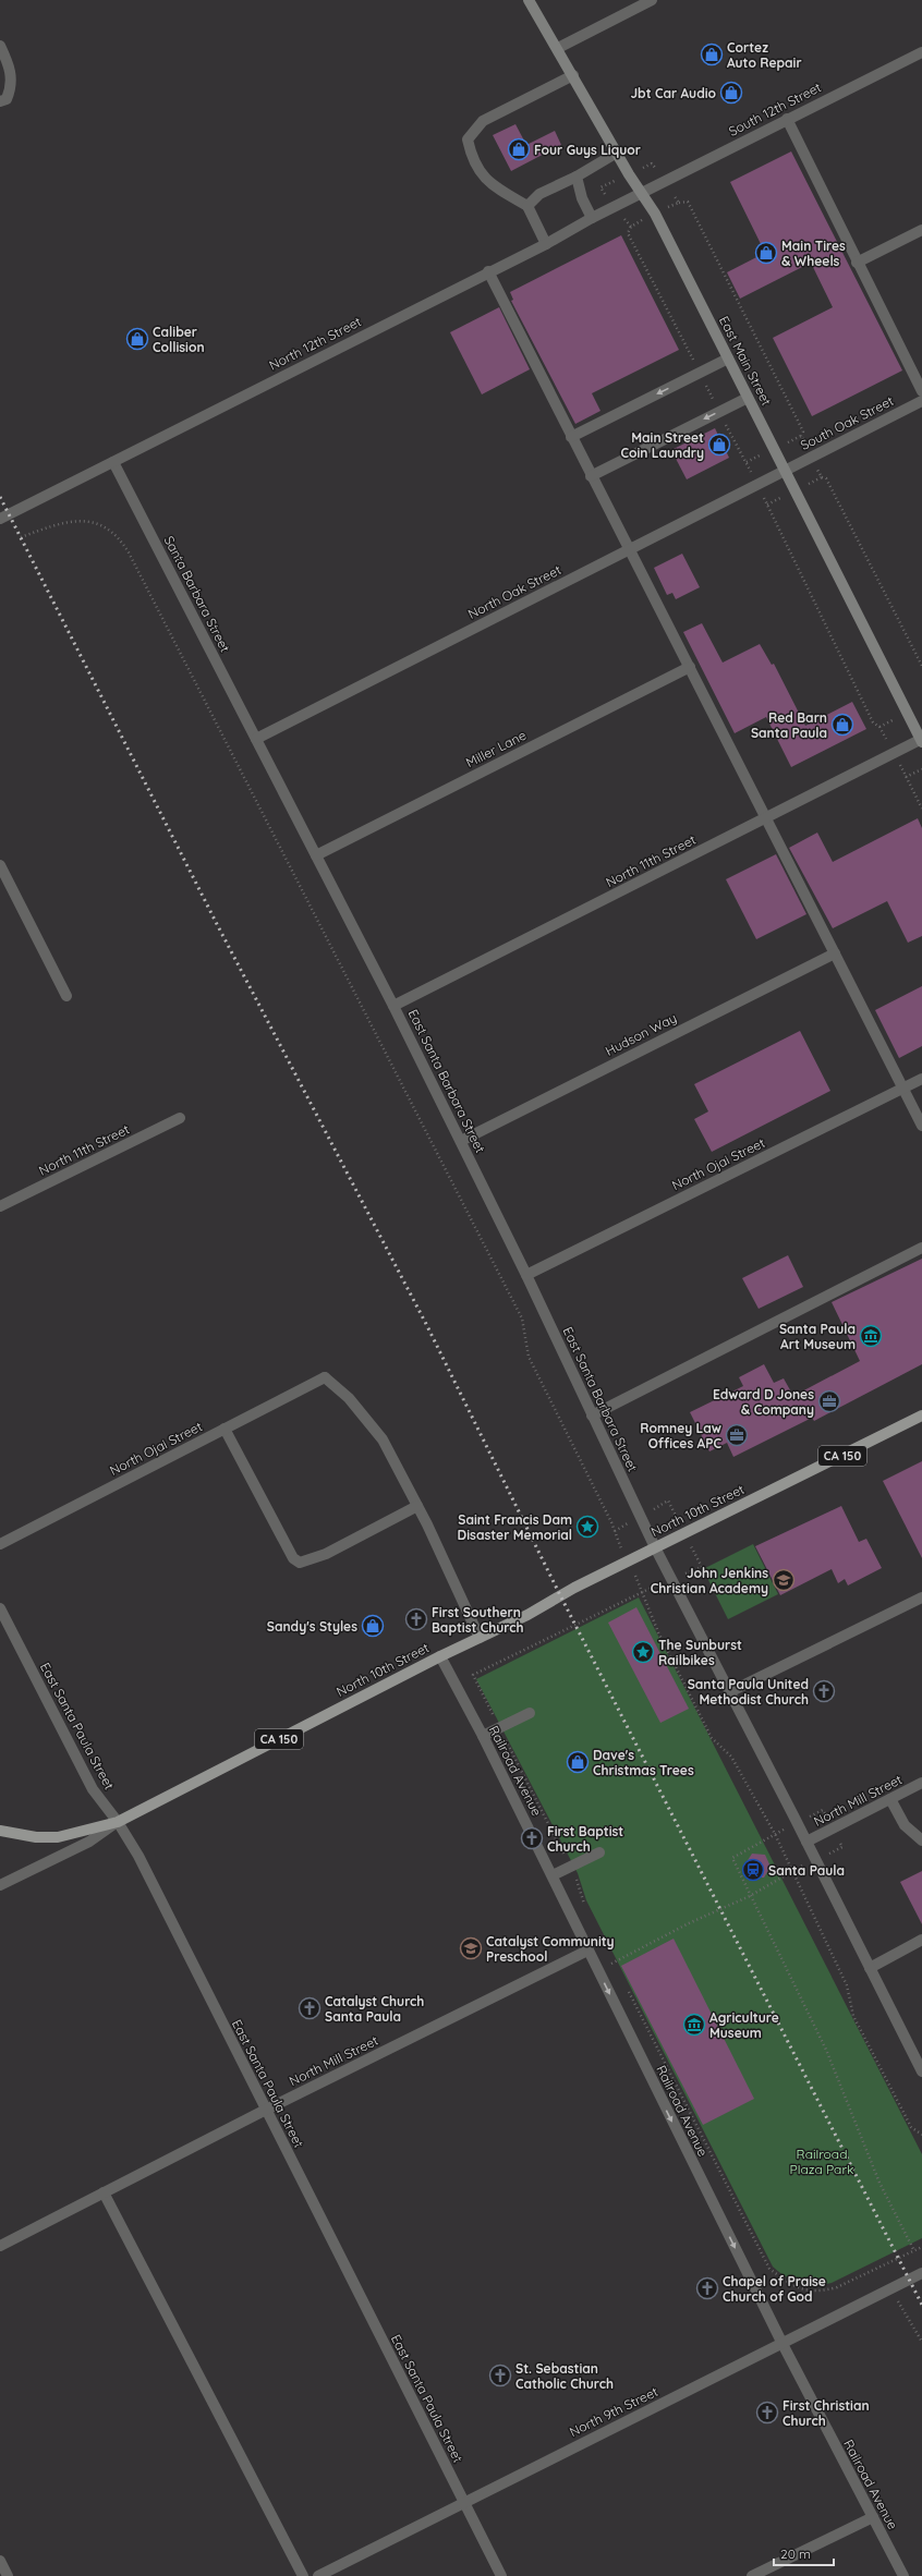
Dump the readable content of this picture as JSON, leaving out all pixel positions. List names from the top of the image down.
{
  "streets": {
    "main road": ["CA 150", "North 10th Street"],
    "street": [
      "South 12th Street",
      "North 12th Street",
      "East Main Street",
      "South Oak Street",
      "North Oak Street",
      "Santa Barbara Street",
      "Miller Lane",
      "North 11th Street",
      "Hudson Way",
      "East Santa Barbara Street",
      "North Ojai Street",
      "East Santa Paula Street",
      "Railroad Avenue",
      "North Mill Street",
      "North 9th Street"
    ]
  },
  "crossings": [
    ["South 12th Street", "North 12th Street"],
    ["South 12th Street", "East Main Street"],
    ["North 12th Street", "East Main Street"],
    ["North 12th Street", "Santa Barbara Street"],
    ["East Main Street", "South Oak Street"],
    ["East Main Street", "North Oak Street"],
    ["East Main Street", "North 11th Street"],
    ["South Oak Street", "North Oak Street"],
    ["North Oak Street", "Santa Barbara Street"],
    ["North Oak Street", "East Santa Barbara Street"],
    ["Santa Barbara Street", "East Santa Barbara Street"],
    ["Miller Lane", "East Santa Barbara Street"],
    ["North 11th Street", "East Santa Barbara Street"],
    ["Hudson Way", "East Santa Barbara Street"],
    ["East Santa Barbara Street", "North Ojai Street"],
    ["East Santa Barbara Street", "North 10th Street"],
    ["East Santa Barbara Street", "North Mill Street"],
    ["CA 150", "North 10th Street"],
    ["CA 150", "East Santa Paula Street"],
    ["North 10th Street", "East Santa Paula Street"],
    ["North 10th Street", "Railroad Avenue"],
    ["East Santa Paula Street", "North Mill Street"],
    ["East Santa Paula Street", "North 9th Street"],
    ["Railroad Avenue", "North Mill Street"],
    ["Railroad Avenue", "North 9th Street"]
  ],
  "one_way": ["Railroad Avenue"],
  "parks": ["Railroad Plaza Park"],
  "places": {
    "shop": [
      "Cortez Auto Repair",
      "Jbt Car Audio",
      "Four Guys Liquor",
      "Main Tires & Wheels",
      "Caliber Collision",
      "Main Street Coin Laundry",
      "Red Barn Santa Paula",
      "Sandy's Styles",
      "Dave's Christmas Trees"
    ],
    "museum": ["Santa Paula Art Museum", "Agriculture Museum"],
    "office": ["Edward D Jones & Company", "Romney Law Offices APC"],
    "place": ["Saint Francis Dam Disaster Memorial", "The Sunburst Railbikes"],
    "school or university": ["John Jenkins Christian Academy", "Catalyst Community Preschool"],
    "church": [
      "First Southern Baptist Church",
      "Santa Paula United Methodist Church",
      "First Baptist Church",
      "Catalyst Church Santa Paula",
      "Chapel of Praise Church of God",
      "St. Sebastian Catholic Church",
      "First Christian Church"
    ],
    "station": ["Santa Paula"]
  },
  "scale_bar": "20 m"
}
